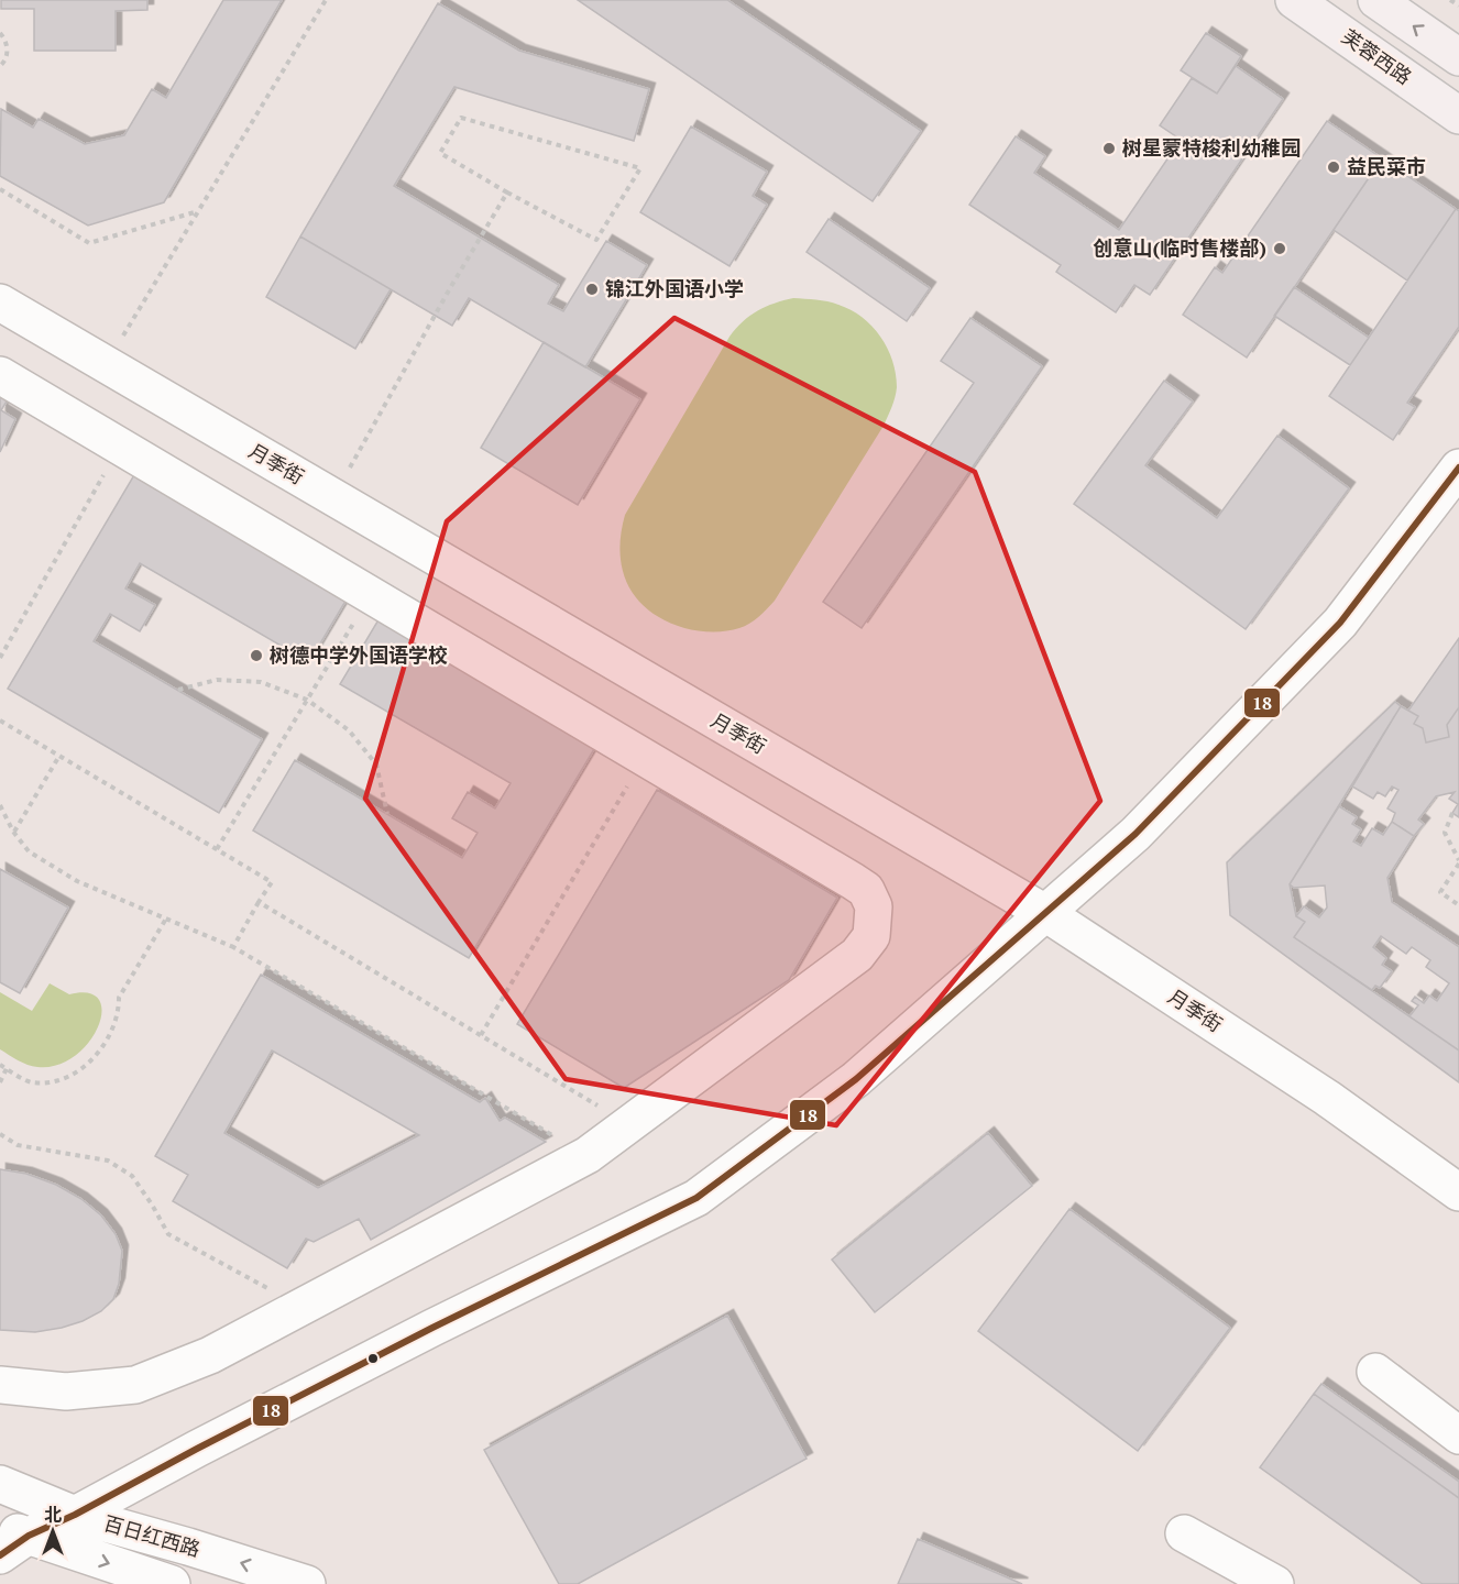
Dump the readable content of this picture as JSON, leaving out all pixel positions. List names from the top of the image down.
{
  "streets": {
    "main road": ["芙蓉西路"],
    "street": ["月季街", "百日红西路"]
  },
  "places": [
    "树星蒙特梭利幼稚园",
    "益民菜市",
    "创意山(临时售楼部)",
    "锦江外国语小学",
    "树德中学外国语学校"
  ],
  "lines": ["transit line 18"],
  "north": "top"
}
